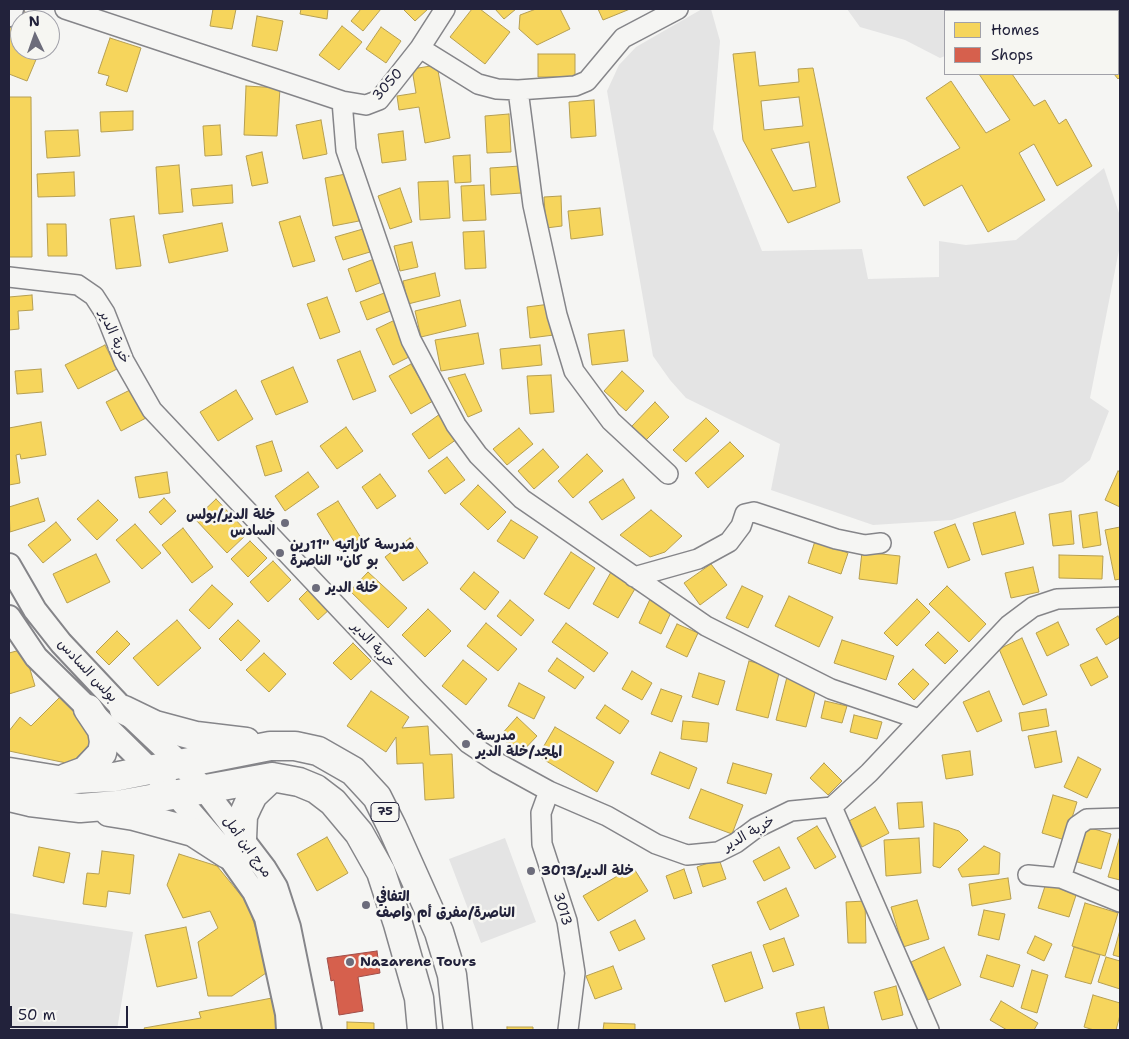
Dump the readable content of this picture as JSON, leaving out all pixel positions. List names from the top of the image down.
{
  "streets": {
    "highway": ["75"],
    "street": [
      "3050",
      "خربة الدير",
      "بولس السادس",
      "مرج ابن أمل",
      "3013"
    ]
  },
  "crossings": [
    ["خربة الدير", "3013"],
    ["بولس السادس", "75"],
    ["بولس السادس", "مرج ابن أمل"],
    ["75", "مرج ابن أمل"]
  ],
  "places": [
    "خلة الدير/بولس السادس",
    "مدرسة كاراتيه \"11رين بو كان\" الناصرة",
    "خلة الدير",
    "مدرسة المجد/خلة الدير",
    "3013/خلة الدير",
    "التفافي الناصرة/مفرق أم واصف",
    "Nazarene Tours"
  ],
  "legend": ["Homes", "Shops"],
  "scale_bar": "50 m",
  "north": "top"
}
